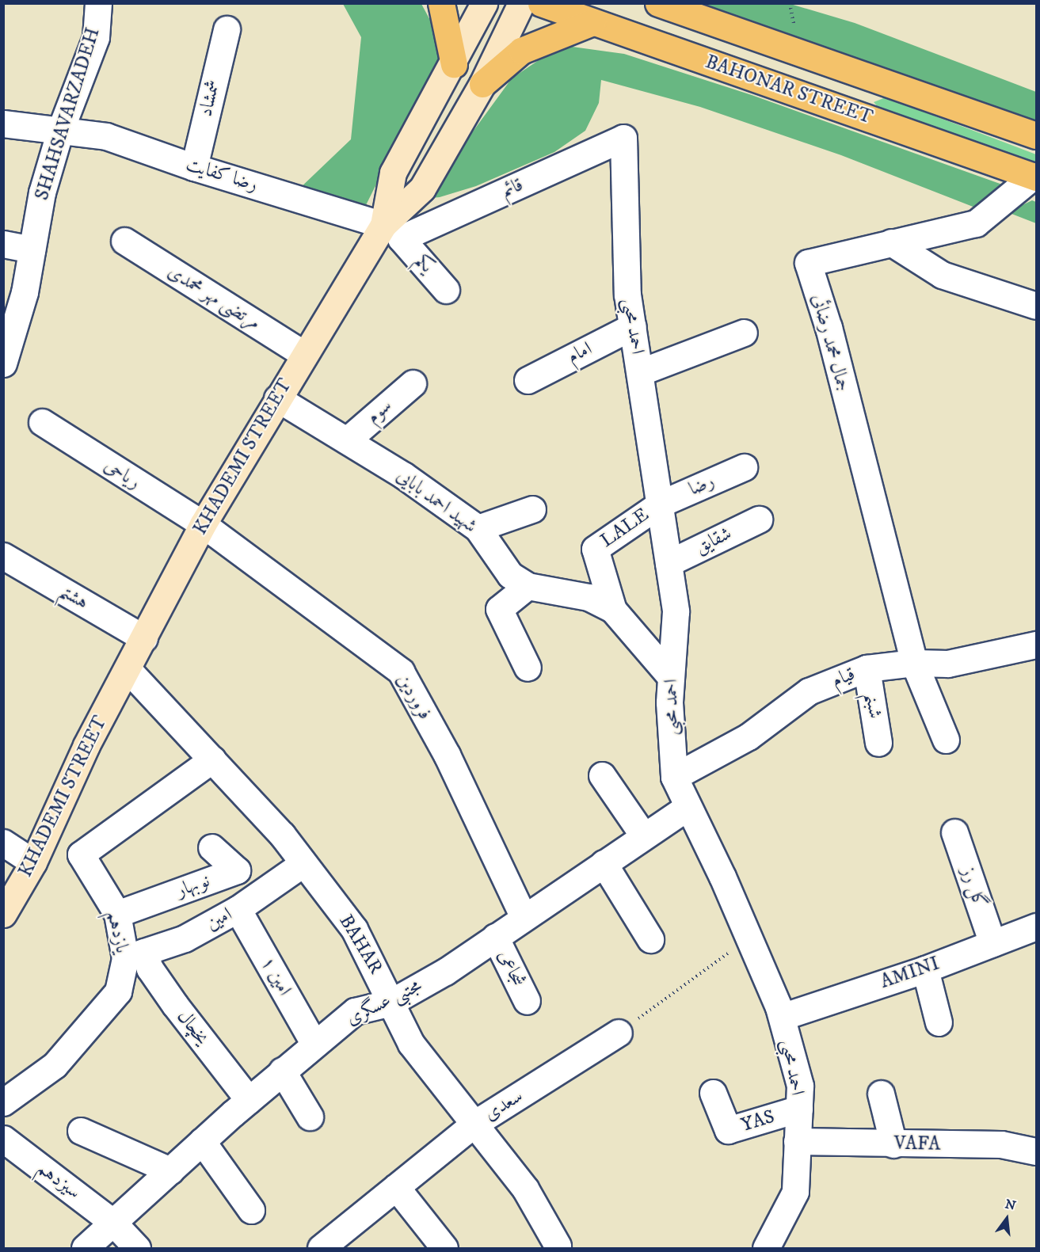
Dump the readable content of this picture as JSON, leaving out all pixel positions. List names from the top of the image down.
{
  "streets": {
    "main road": ["BAHONAR STREET", "KHADEMI STREET"],
    "street": [
      "شمشاد",
      "SHAHSAVARZADEH",
      "رضا کفایت",
      "قائم",
      "یکم",
      "مرتضی مهر محمدی",
      "احمد محبی",
      "جمال محمد رضائی",
      "امام",
      "سوم",
      "ریاحی",
      "رضا",
      "شهید احمد بابایی",
      "LALE",
      "شقایق",
      "هشتم",
      "قیام",
      "فروردین",
      "شبنم",
      "نوبهار",
      "گل رز",
      "امین",
      "یازدهم",
      "BAHAR",
      "شجاعی",
      "AMINI",
      "امین ۱",
      "مجتبی عسگری",
      "یخچال",
      "سعدی",
      "YAS",
      "VAFA",
      "سیزدهم"
    ]
  },
  "crossings": [
    ["BAHONAR STREET", "جمال محمد رضائی"],
    ["شمشاد", "رضا کفایت"],
    ["SHAHSAVARZADEH", "رضا کفایت"],
    ["رضا کفایت", "قائم"],
    ["رضا کفایت", "یکم"],
    ["رضا کفایت", "KHADEMI STREET"],
    ["قائم", "یکم"],
    ["قائم", "احمد محبی"],
    ["قائم", "KHADEMI STREET"],
    ["یکم", "KHADEMI STREET"],
    ["مرتضی مهر محمدی", "KHADEMI STREET"],
    ["احمد محبی", "امام"],
    ["احمد محبی", "رضا"],
    ["احمد محبی", "شهید احمد بابایی"],
    ["احمد محبی", "LALE"],
    ["احمد محبی", "شقایق"],
    ["احمد محبی", "قیام"],
    ["احمد محبی", "AMINI"],
    ["احمد محبی", "مجتبی عسگری"],
    ["احمد محبی", "YAS"],
    ["احمد محبی", "VAFA"],
    ["جمال محمد رضائی", "قیام"],
    ["سوم", "شهید احمد بابایی"],
    ["KHADEMI STREET", "ریاحی"],
    ["KHADEMI STREET", "شهید احمد بابایی"],
    ["KHADEMI STREET", "هشتم"],
    ["KHADEMI STREET", "فروردین"],
    ["KHADEMI STREET", "BAHAR"],
    ["ریاحی", "فروردین"],
    ["رضا", "LALE"],
    ["شهید احمد بابایی", "LALE"],
    ["قیام", "شبنم"],
    ["فروردین", "مجتبی عسگری"],
    ["نوبهار", "یازدهم"],
    ["گل رز", "AMINI"],
    ["امین", "یازدهم"],
    ["امین", "BAHAR"],
    ["امین", "امین ۱"],
    ["امین", "یخچال"],
    ["یازدهم", "BAHAR"],
    ["یازدهم", "یخچال"],
    ["BAHAR", "مجتبی عسگری"],
    ["BAHAR", "سعدی"],
    ["شجاعی", "مجتبی عسگری"],
    ["امین ۱", "مجتبی عسگری"],
    ["مجتبی عسگری", "یخچال"],
    ["مجتبی عسگری", "سیزدهم"]
  ],
  "north": "top"
}
